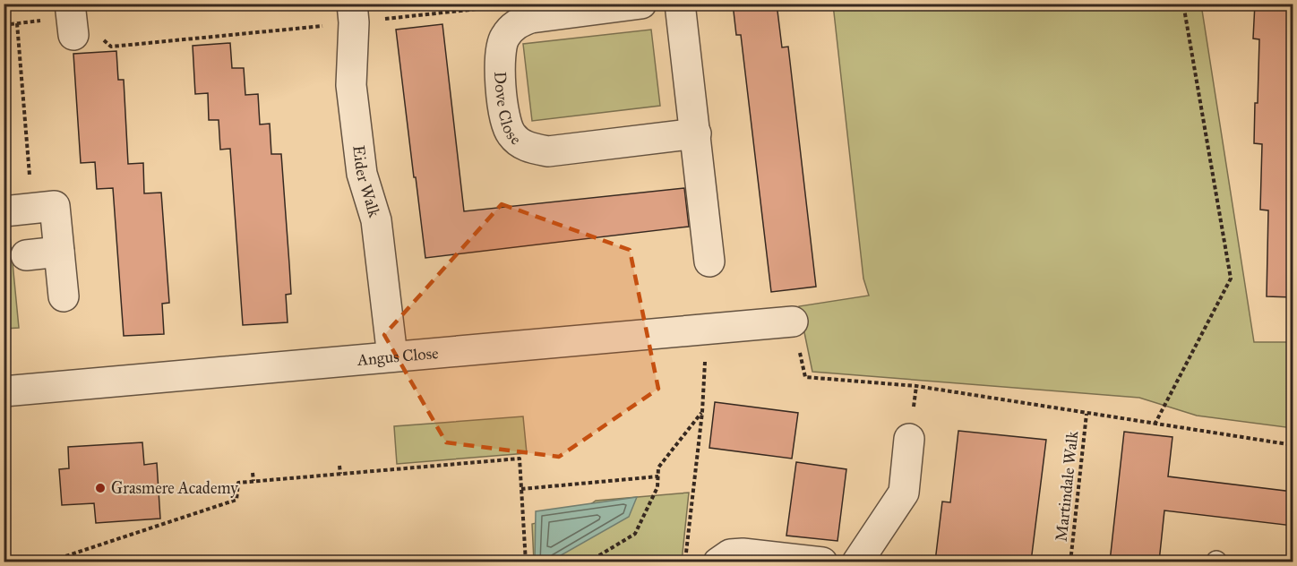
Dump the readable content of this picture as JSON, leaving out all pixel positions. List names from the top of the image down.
{
  "streets": {
    "street": ["Dove Close", "Eider Walk", "Angus Close"],
    "path": ["Martindale Walk"]
  },
  "crossings": [
    ["Eider Walk", "Angus Close"]
  ],
  "places": ["Grasmere Academy"]
}
